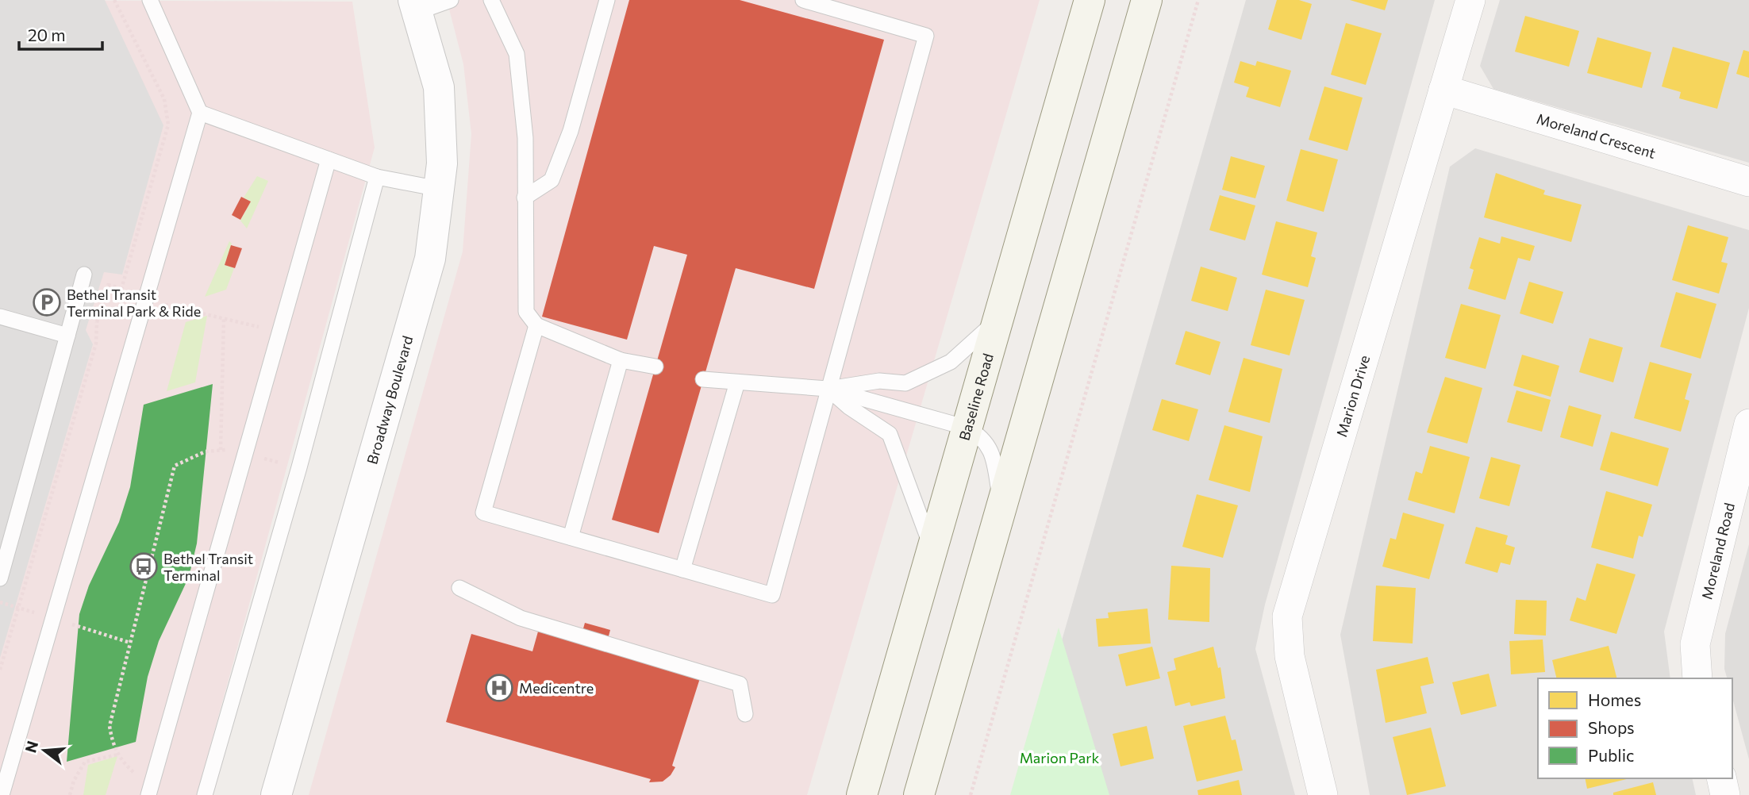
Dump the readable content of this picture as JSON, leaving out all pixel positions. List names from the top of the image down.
{
  "streets": {
    "main road": ["Baseline Road"],
    "street": [
      "Moreland Crescent",
      "Marion Drive",
      "Broadway Boulevard",
      "Moreland Road"
    ]
  },
  "crossings": [
    ["Moreland Crescent", "Marion Drive"]
  ],
  "parks": ["Marion Park"],
  "places": {
    "parking": ["Bethel Transit Terminal Park & Ride"],
    "bus stop": ["Bethel Transit Terminal"],
    "hospital": ["Medicentre"]
  },
  "legend": ["Homes", "Shops", "Public"],
  "scale_bar": "20 m",
  "north": "left"
}
